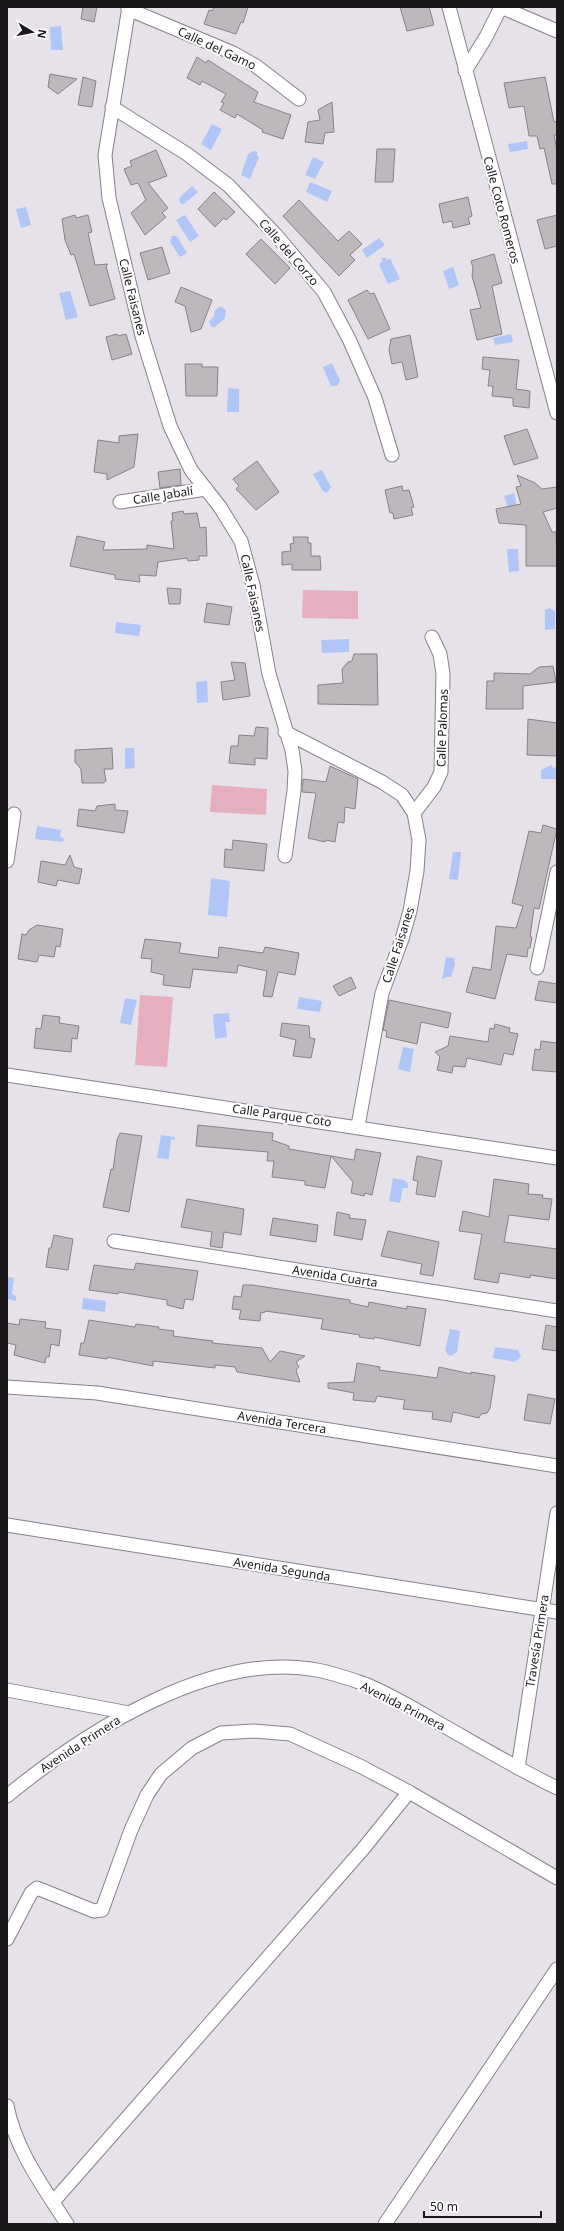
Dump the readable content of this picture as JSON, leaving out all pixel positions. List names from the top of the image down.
{
  "streets": {
    "street": [
      "Calle del Gamo",
      "Calle Coto Romeros",
      "Calle del Corzo",
      "Calle Faisanes",
      "Calle Jabalí",
      "Calle Palomas",
      "Calle Parque Coto",
      "Avenida Cuarta",
      "Avenida Tercera",
      "Avenida Segunda",
      "Travesía Primera",
      "Avenida Primera"
    ]
  },
  "crossings": [
    ["Calle del Gamo", "Calle Faisanes"],
    ["Calle del Corzo", "Calle Faisanes"],
    ["Calle Faisanes", "Calle Jabalí"],
    ["Calle Faisanes", "Calle Palomas"],
    ["Calle Faisanes", "Calle Parque Coto"],
    ["Avenida Segunda", "Travesía Primera"],
    ["Travesía Primera", "Avenida Primera"]
  ],
  "scale_bar": "50 m",
  "north": "right"
}
